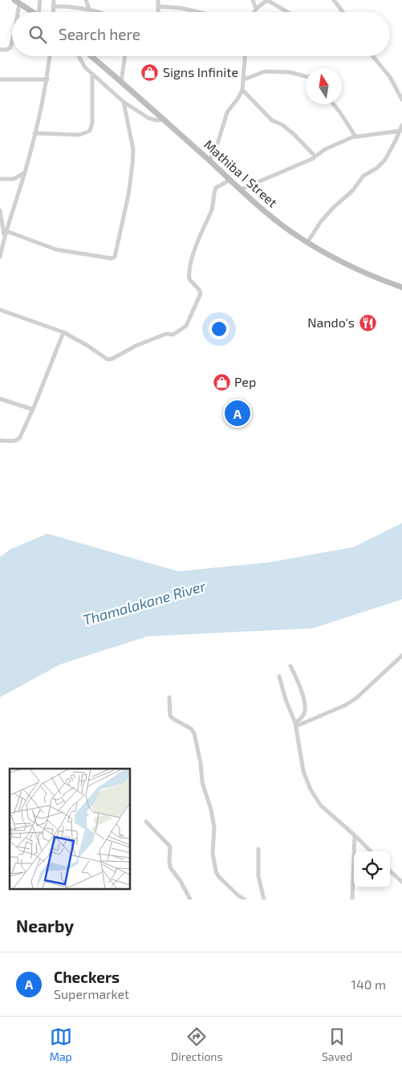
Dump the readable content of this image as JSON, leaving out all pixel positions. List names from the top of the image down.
{
  "streets": {
    "street": ["Mathiba I Street"]
  },
  "water": ["Thamalakane River"],
  "places": {
    "shop": ["Signs Infinite", "Pep"],
    "restaurant": ["Nando's"]
  },
  "north": "top",
  "page": {
    "search": "Search here",
    "pins": "A",
    "heading": "Nearby",
    "list": [
      {
        "mark": "A",
        "name": "Checkers",
        "note": "Supermarket",
        "value": "140 m"
      }
    ],
    "nav": ["Map", "Directions", "Saved"]
  }
}
